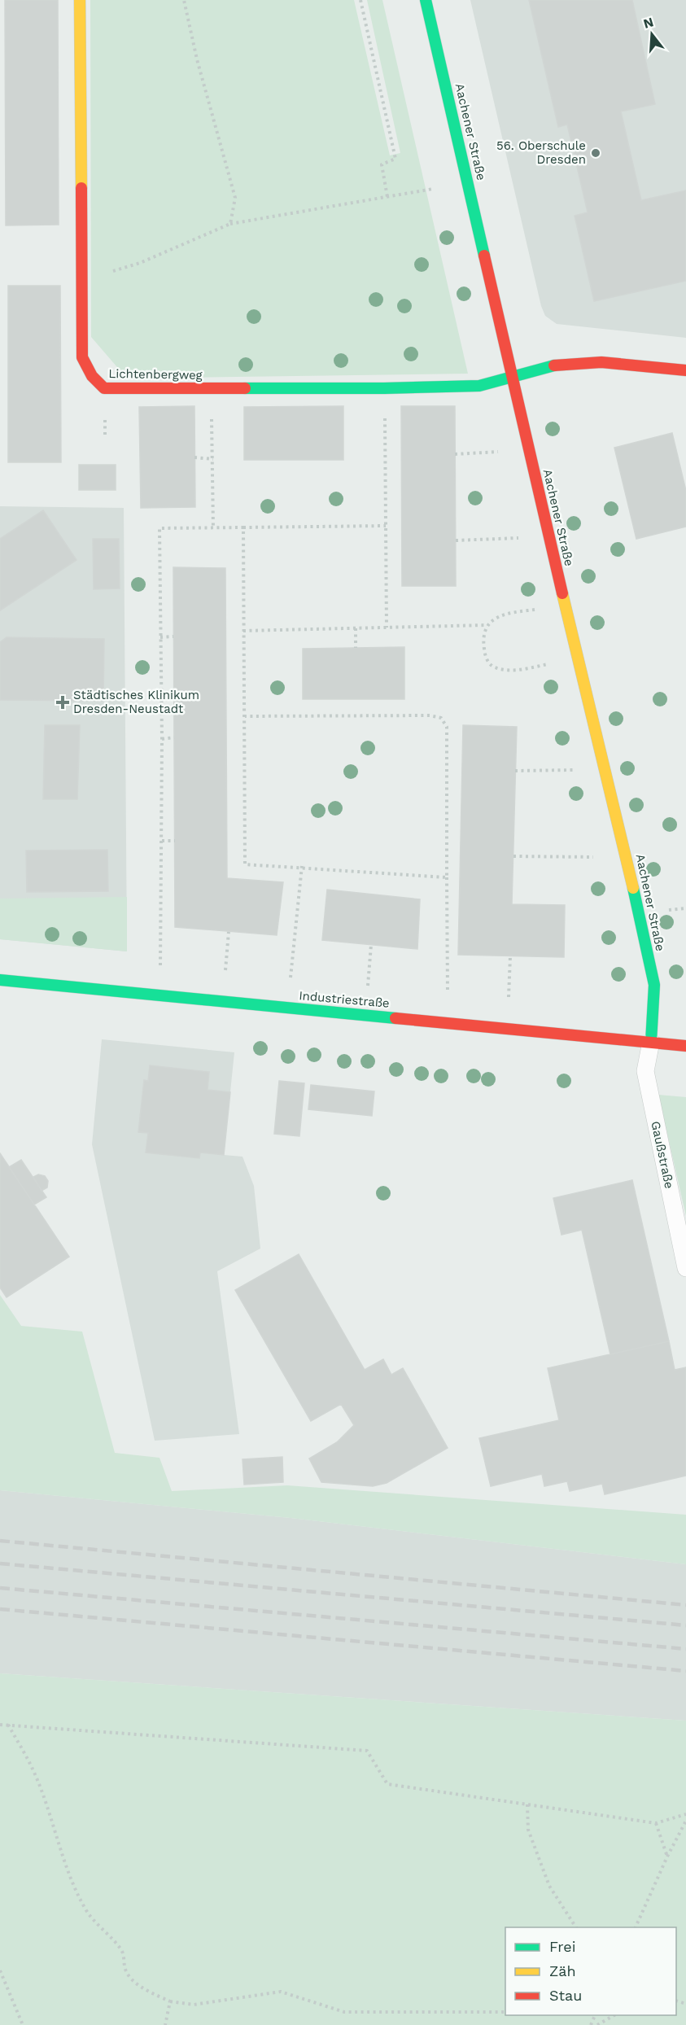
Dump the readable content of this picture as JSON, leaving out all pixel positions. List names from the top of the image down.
{
  "streets": {
    "street": ["Aachener Straße", "Lichtenbergweg", "Industriestraße"],
    "lane": ["Gaußstraße"]
  },
  "crossings": [
    ["Aachener Straße", "Lichtenbergweg"],
    ["Aachener Straße", "Industriestraße"],
    ["Aachener Straße", "Gaußstraße"],
    ["Industriestraße", "Gaußstraße"]
  ],
  "places": {
    "other": ["56. Oberschule Dresden"],
    "health": ["Städtisches Klinikum Dresden-Neustadt"]
  },
  "legend": ["Frei", "Zäh", "Stau"],
  "north": "top"
}
